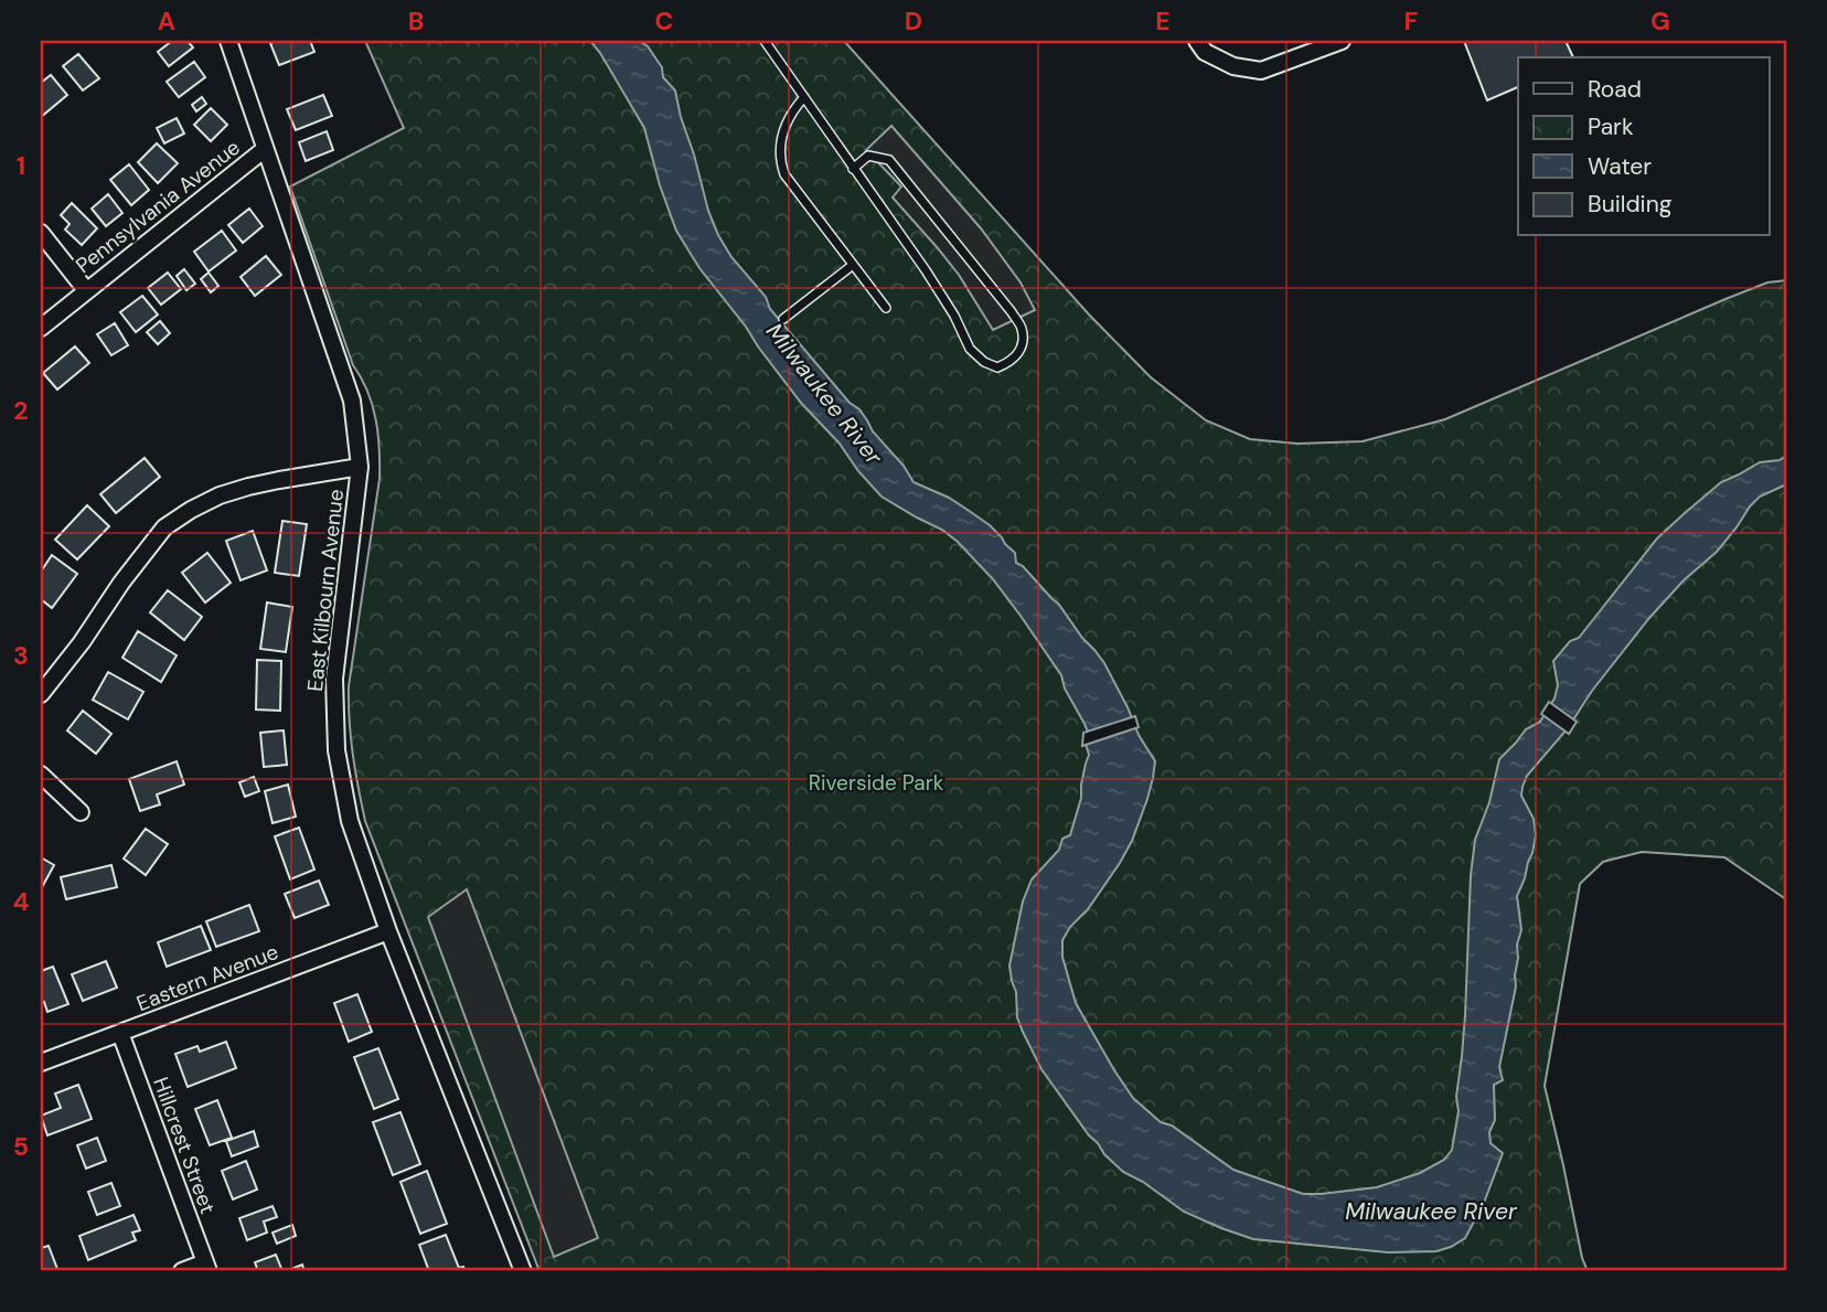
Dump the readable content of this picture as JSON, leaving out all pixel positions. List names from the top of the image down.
{
  "streets": {
    "street": [
      "Pennsylvania Avenue",
      "East Kilbourn Avenue",
      "Eastern Avenue",
      "Hillcrest Street"
    ]
  },
  "crossings": [
    ["Pennsylvania Avenue", "East Kilbourn Avenue"],
    ["East Kilbourn Avenue", "Eastern Avenue"],
    ["Eastern Avenue", "Hillcrest Street"]
  ],
  "water": ["Milwaukee River"],
  "parks": ["Riverside Park"],
  "legend": [
    "Road",
    "Park",
    "Water",
    "Building"
  ],
  "grid": {
    "columns": [
      "A",
      "B",
      "C",
      "D",
      "E",
      "F",
      "G"
    ],
    "rows": [
      "1",
      "2",
      "3",
      "4",
      "5"
    ]
  }
}
